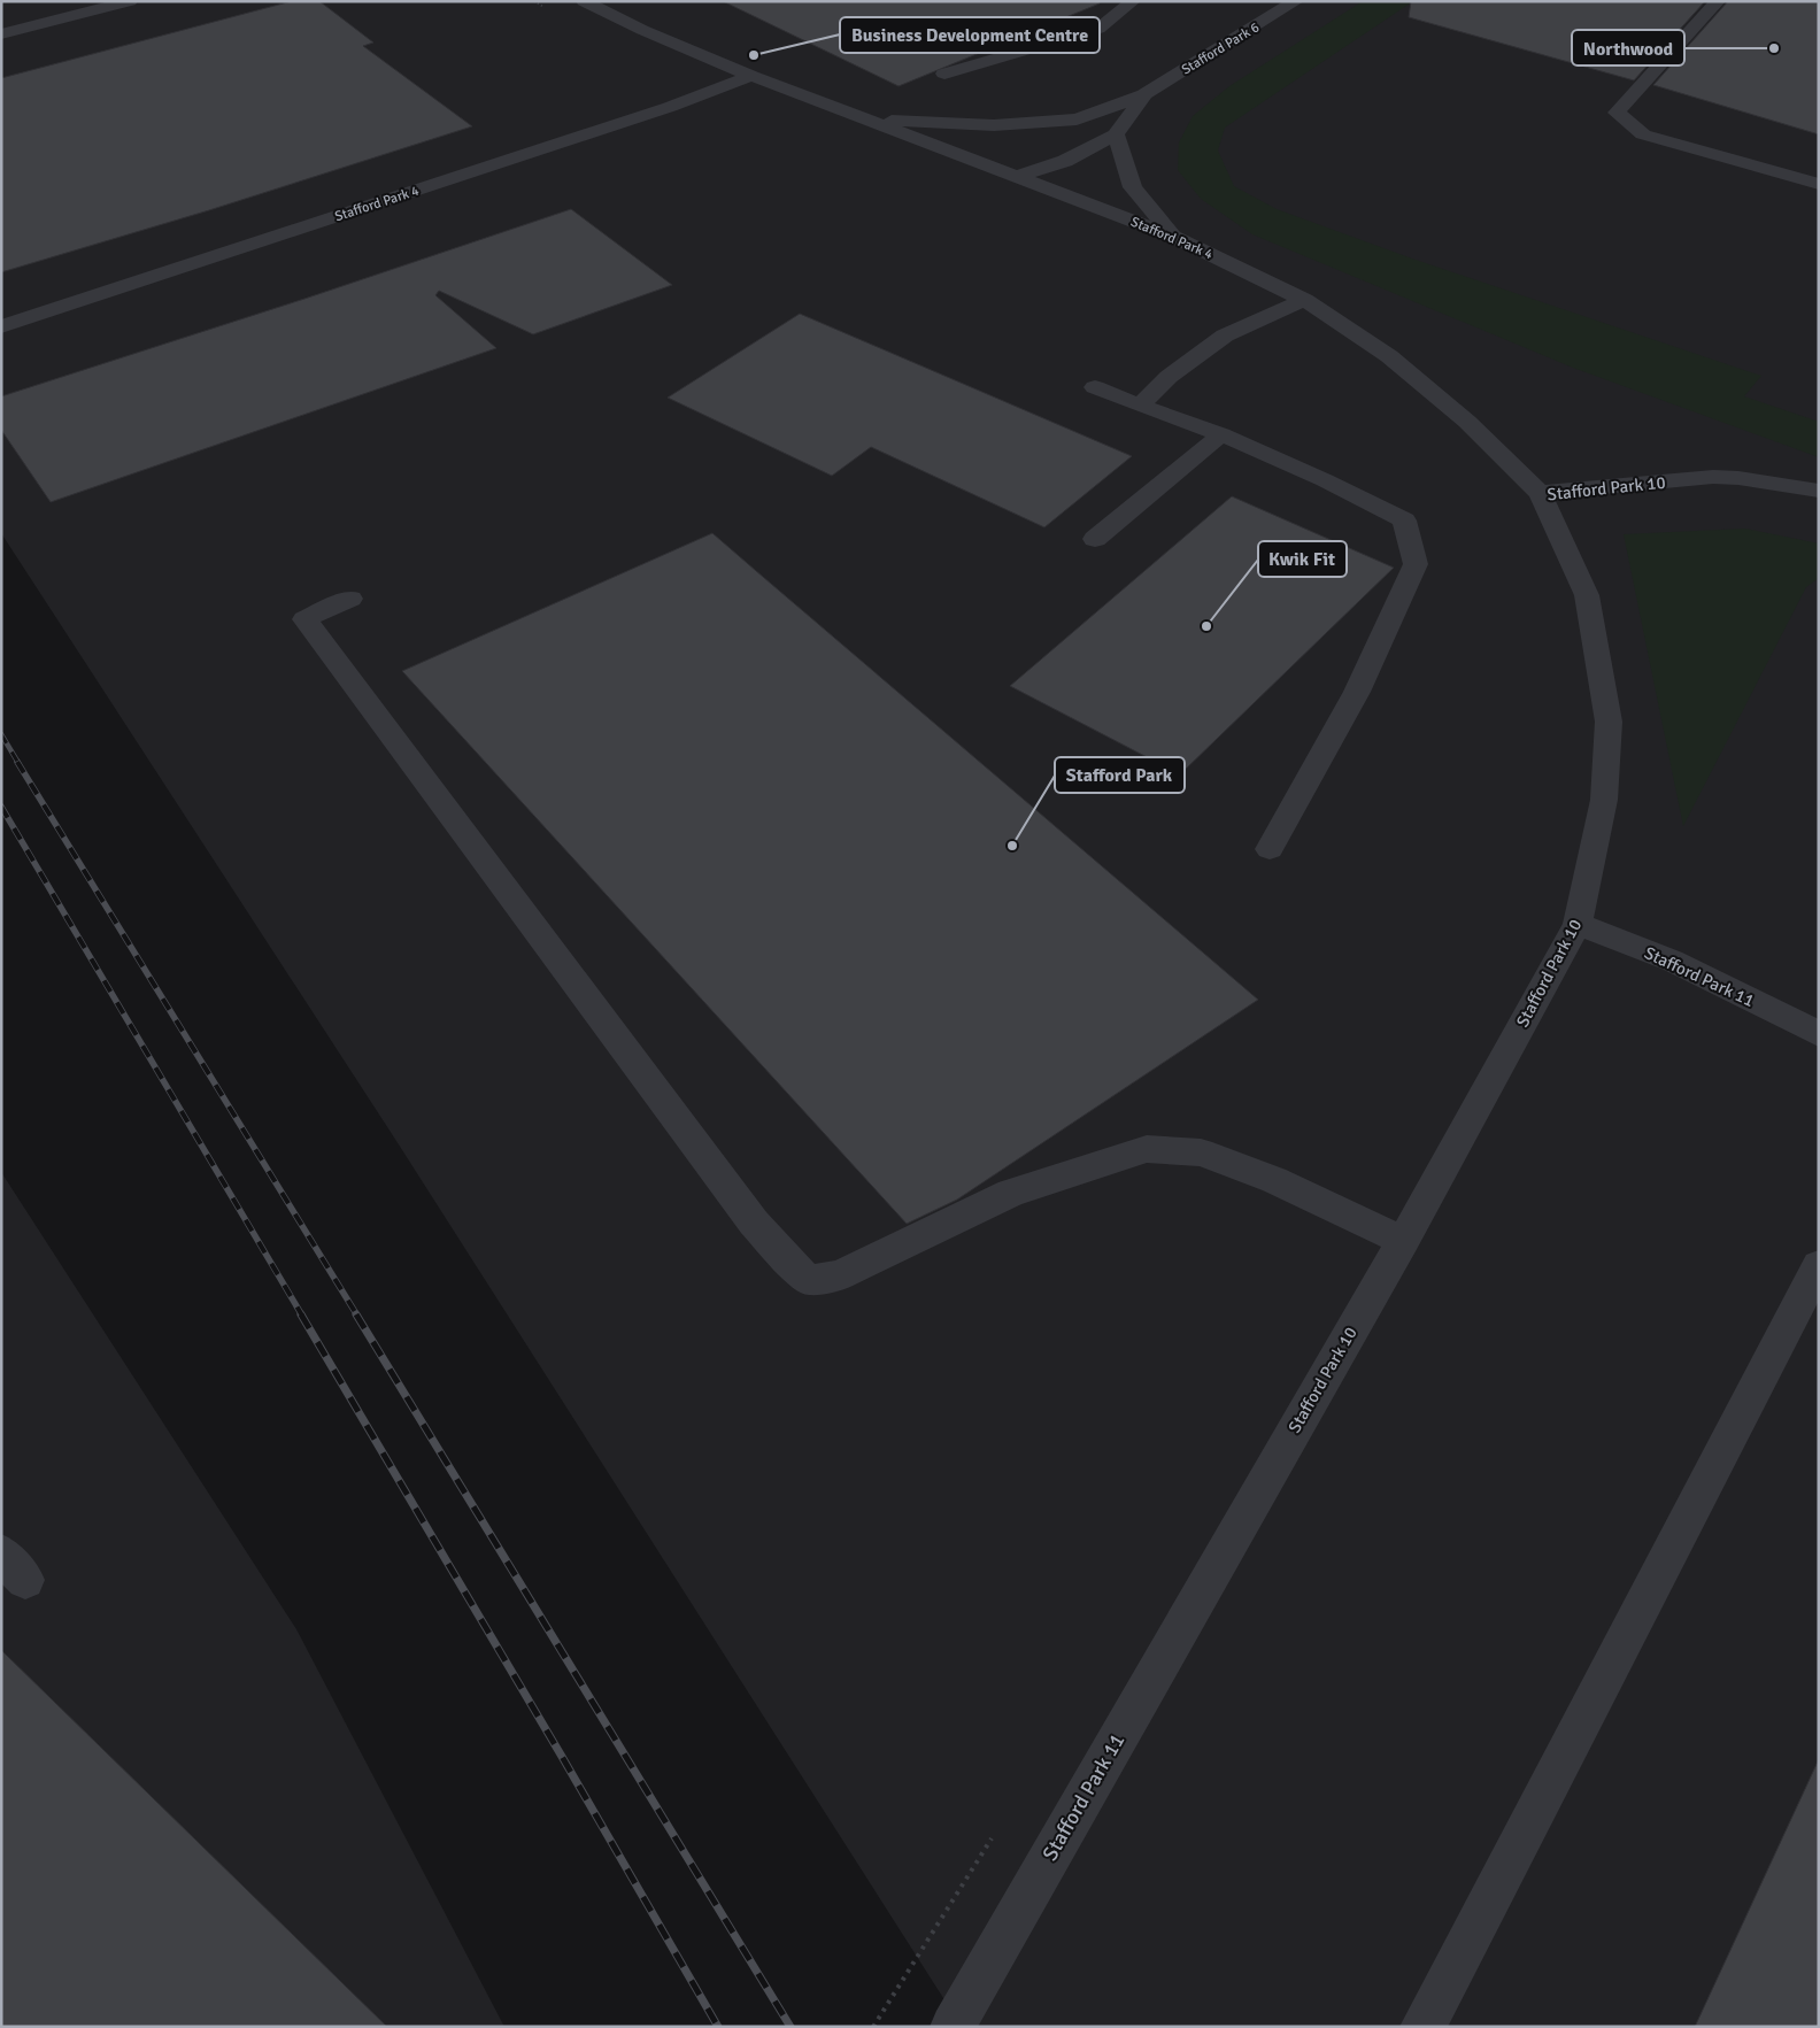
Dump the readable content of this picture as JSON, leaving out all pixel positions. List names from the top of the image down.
{
  "streets": {
    "street": [
      "Stafford Park 6",
      "Stafford Park 4",
      "Stafford Park 10",
      "Stafford Park 11"
    ]
  },
  "crossings": [
    ["Stafford Park 4", "Stafford Park 10"],
    ["Stafford Park 10", "Stafford Park 11"]
  ],
  "places": [
    "Northwood",
    "Business Development Centre",
    "Kwik Fit",
    "Stafford Park"
  ]
}
